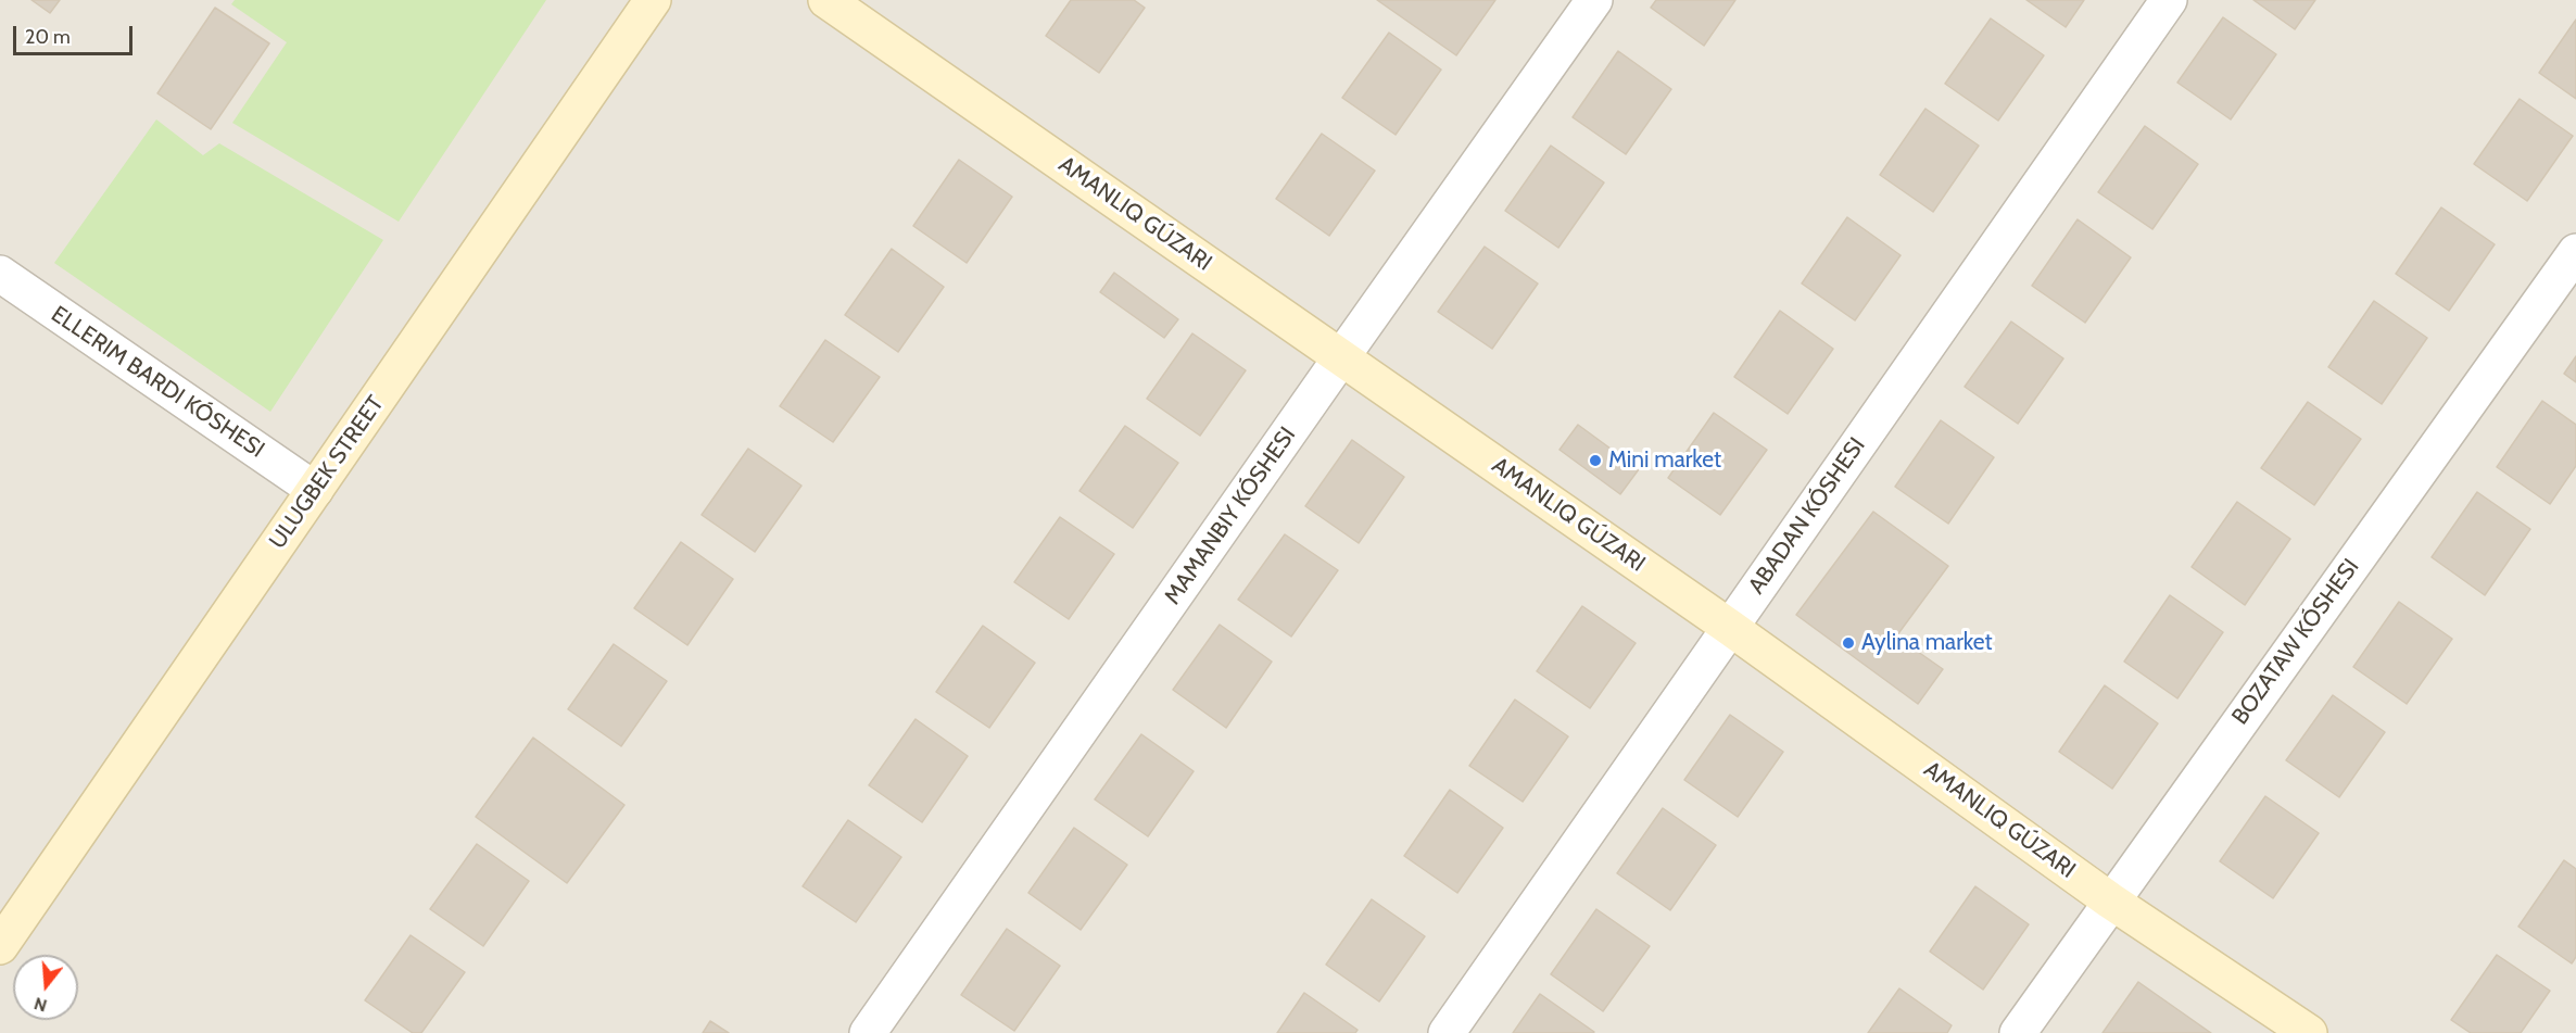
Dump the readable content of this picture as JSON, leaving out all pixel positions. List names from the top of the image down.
{
  "streets": {
    "street": [
      "ULUGBEK STREET",
      "MAMANBIY KÓSHESI",
      "ABADAN KÓSHESI",
      "BOZATAW KÓSHESI"
    ]
  },
  "places": ["Mini market", "Aylina market"],
  "scale_bar": "20 m",
  "north": "bottom"
}
